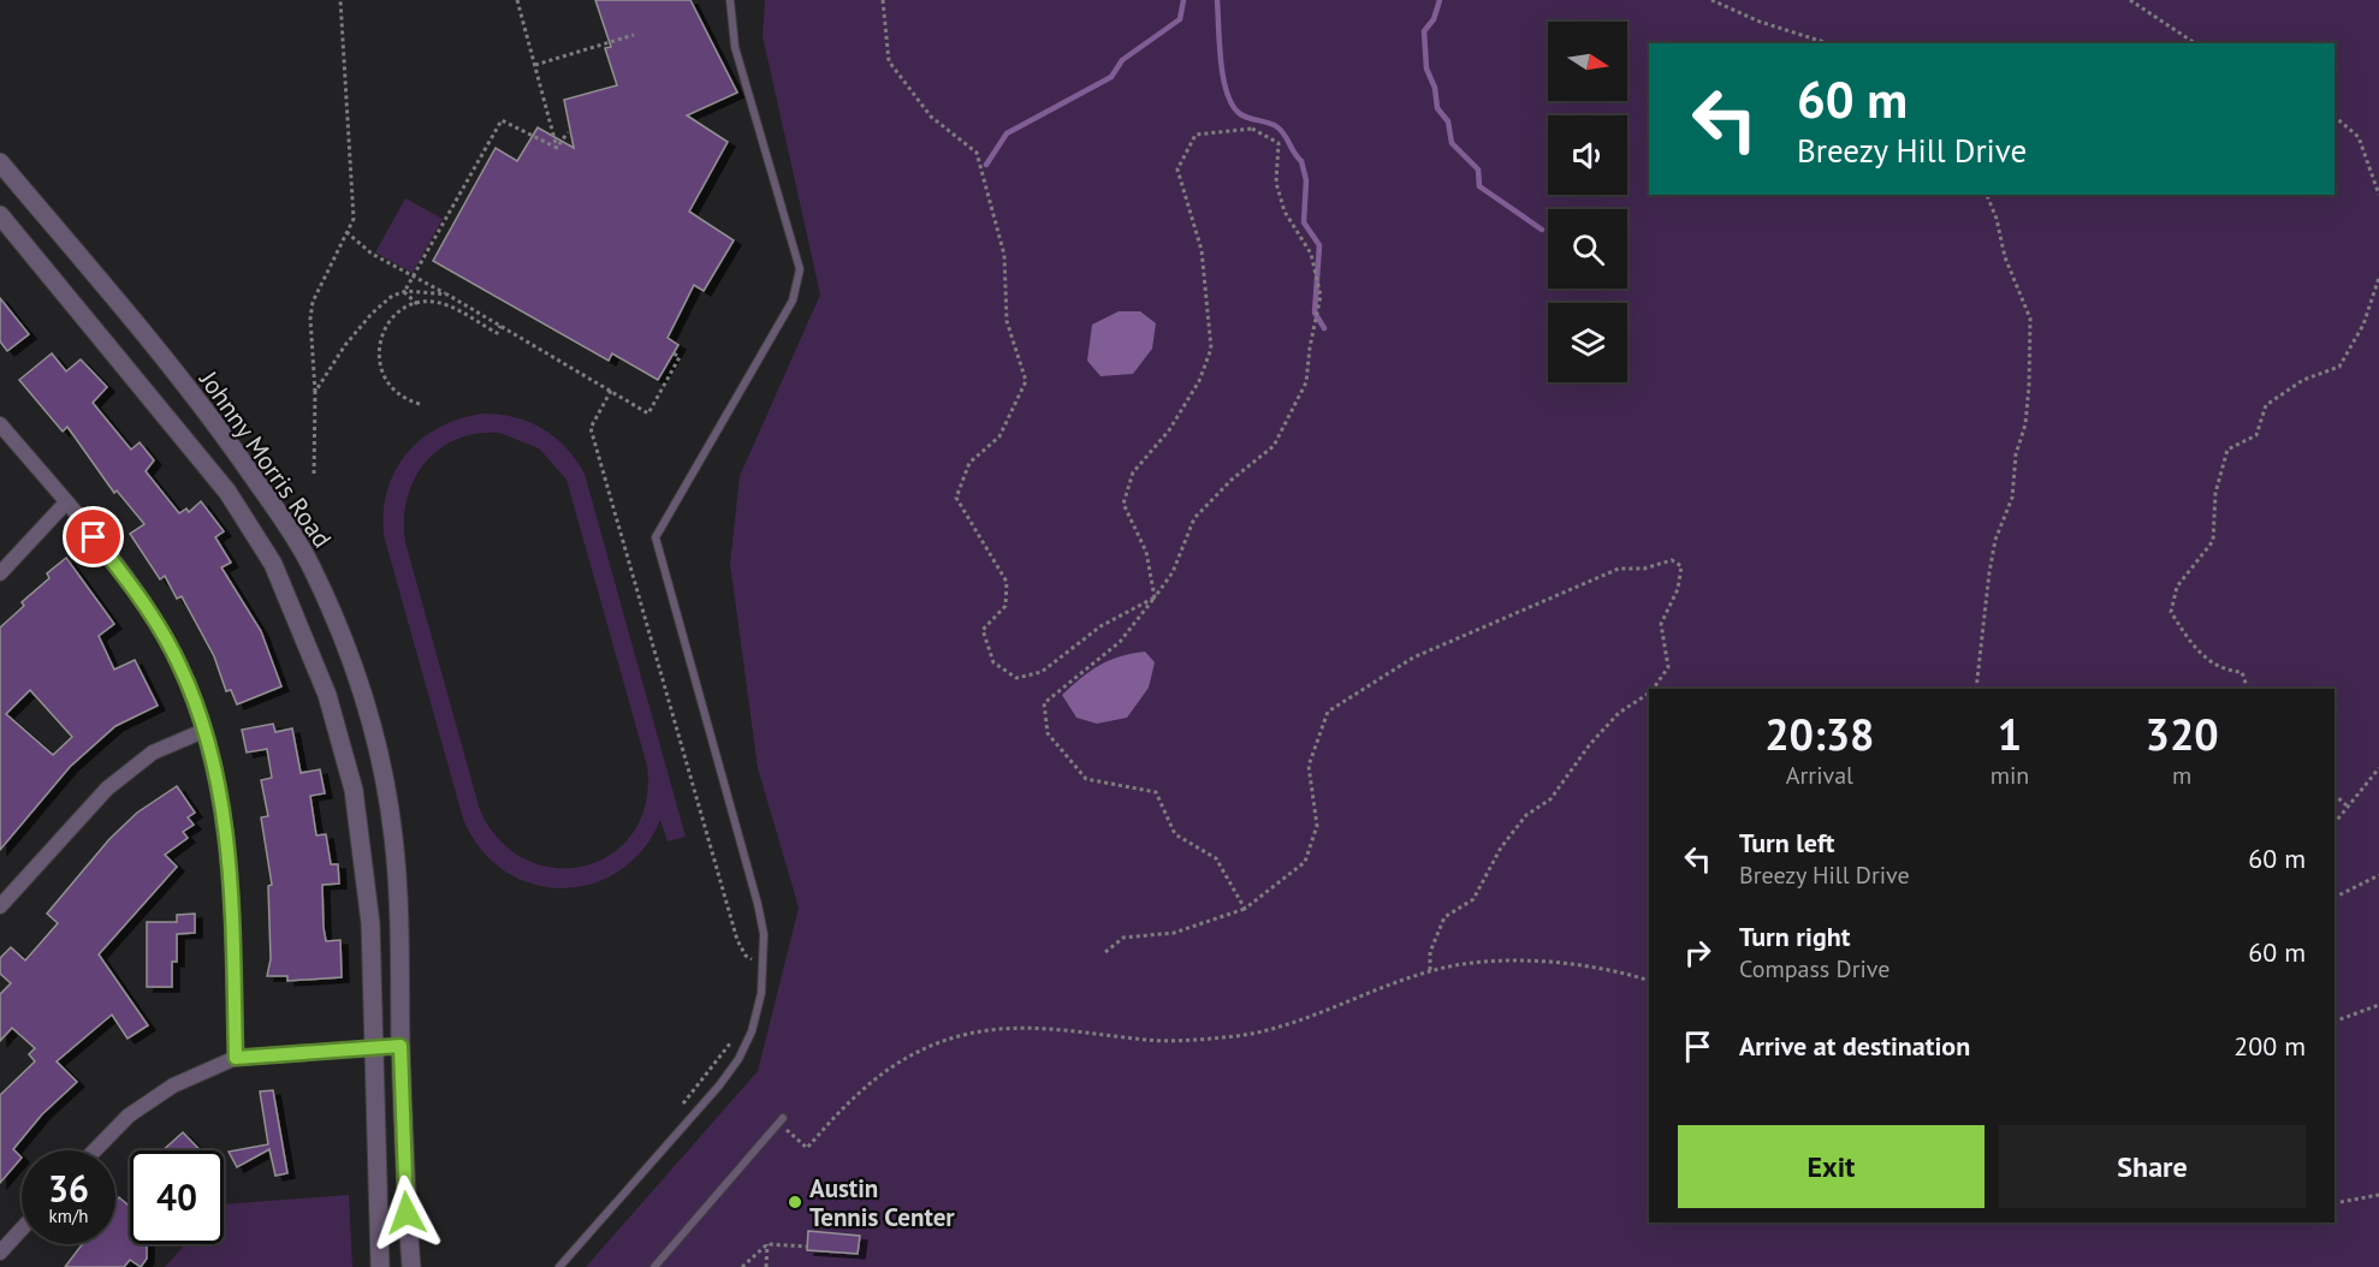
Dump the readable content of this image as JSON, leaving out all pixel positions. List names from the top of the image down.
{
  "streets": {
    "street": ["Johnny Morris Road"]
  },
  "places": ["Austin Tennis Center"],
  "north": "right",
  "page": {
    "turn": ["60 m", "Breezy Hill Drive"],
    "eta": [
      "20:38",
      "Arrival",
      "1",
      "min",
      "320",
      "m"
    ],
    "list": [
      {
        "name": "Turn left",
        "note": "Breezy Hill Drive",
        "value": "60 m"
      },
      {
        "name": "Turn right",
        "note": "Compass Drive",
        "value": "60 m"
      },
      {
        "name": "Arrive at destination",
        "value": "200 m"
      }
    ],
    "buttons": ["Exit", "Share"],
    "speed": "36 km/h",
    "limit": "40"
  }
}
